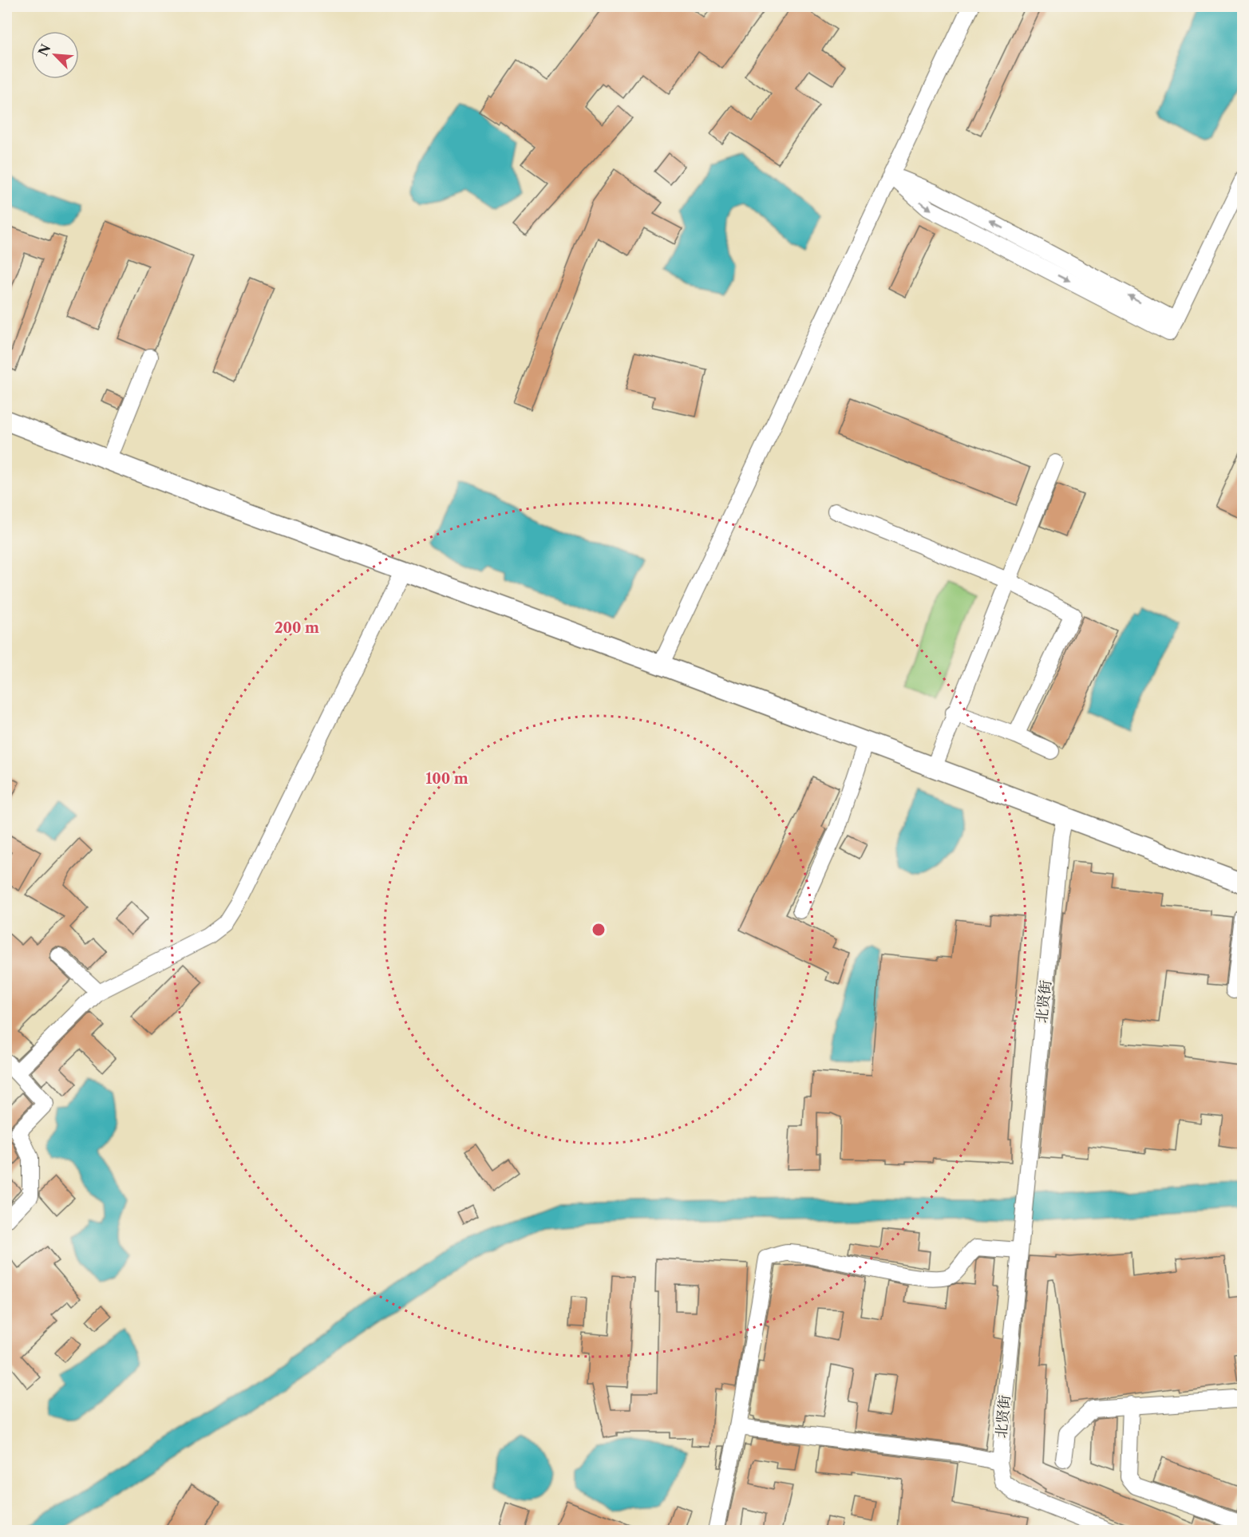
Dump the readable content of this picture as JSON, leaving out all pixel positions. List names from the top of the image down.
{
  "streets": {
    "street": ["北贤街"]
  },
  "north": "top left",
  "rings": ["200 m", "100 m"]
}
